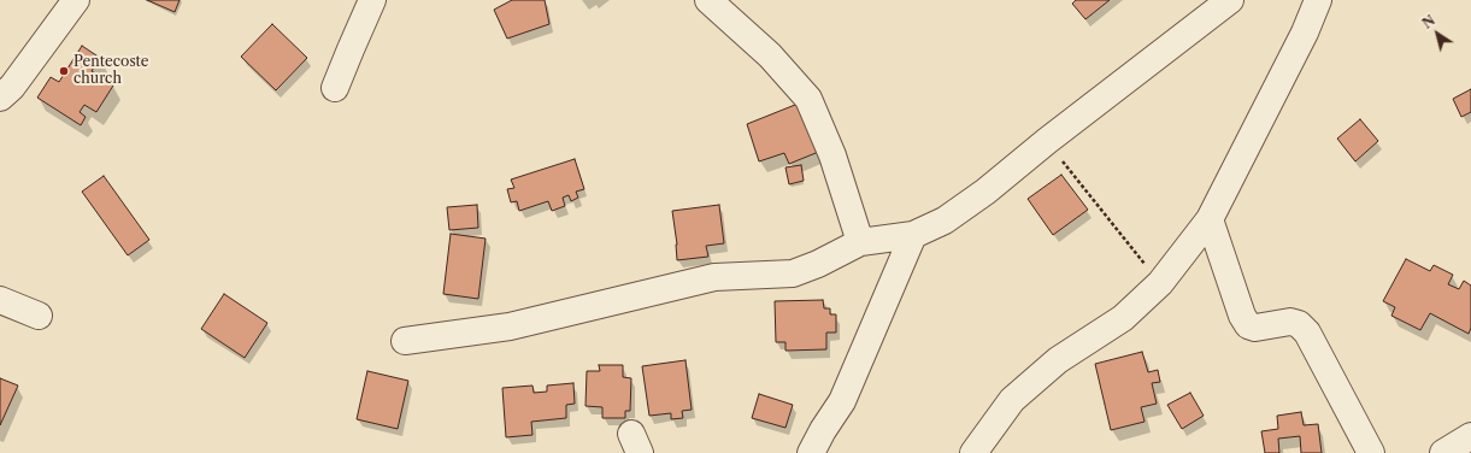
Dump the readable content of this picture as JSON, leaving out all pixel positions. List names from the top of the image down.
{
  "places": ["Pentecoste church"],
  "north": "top left"
}
